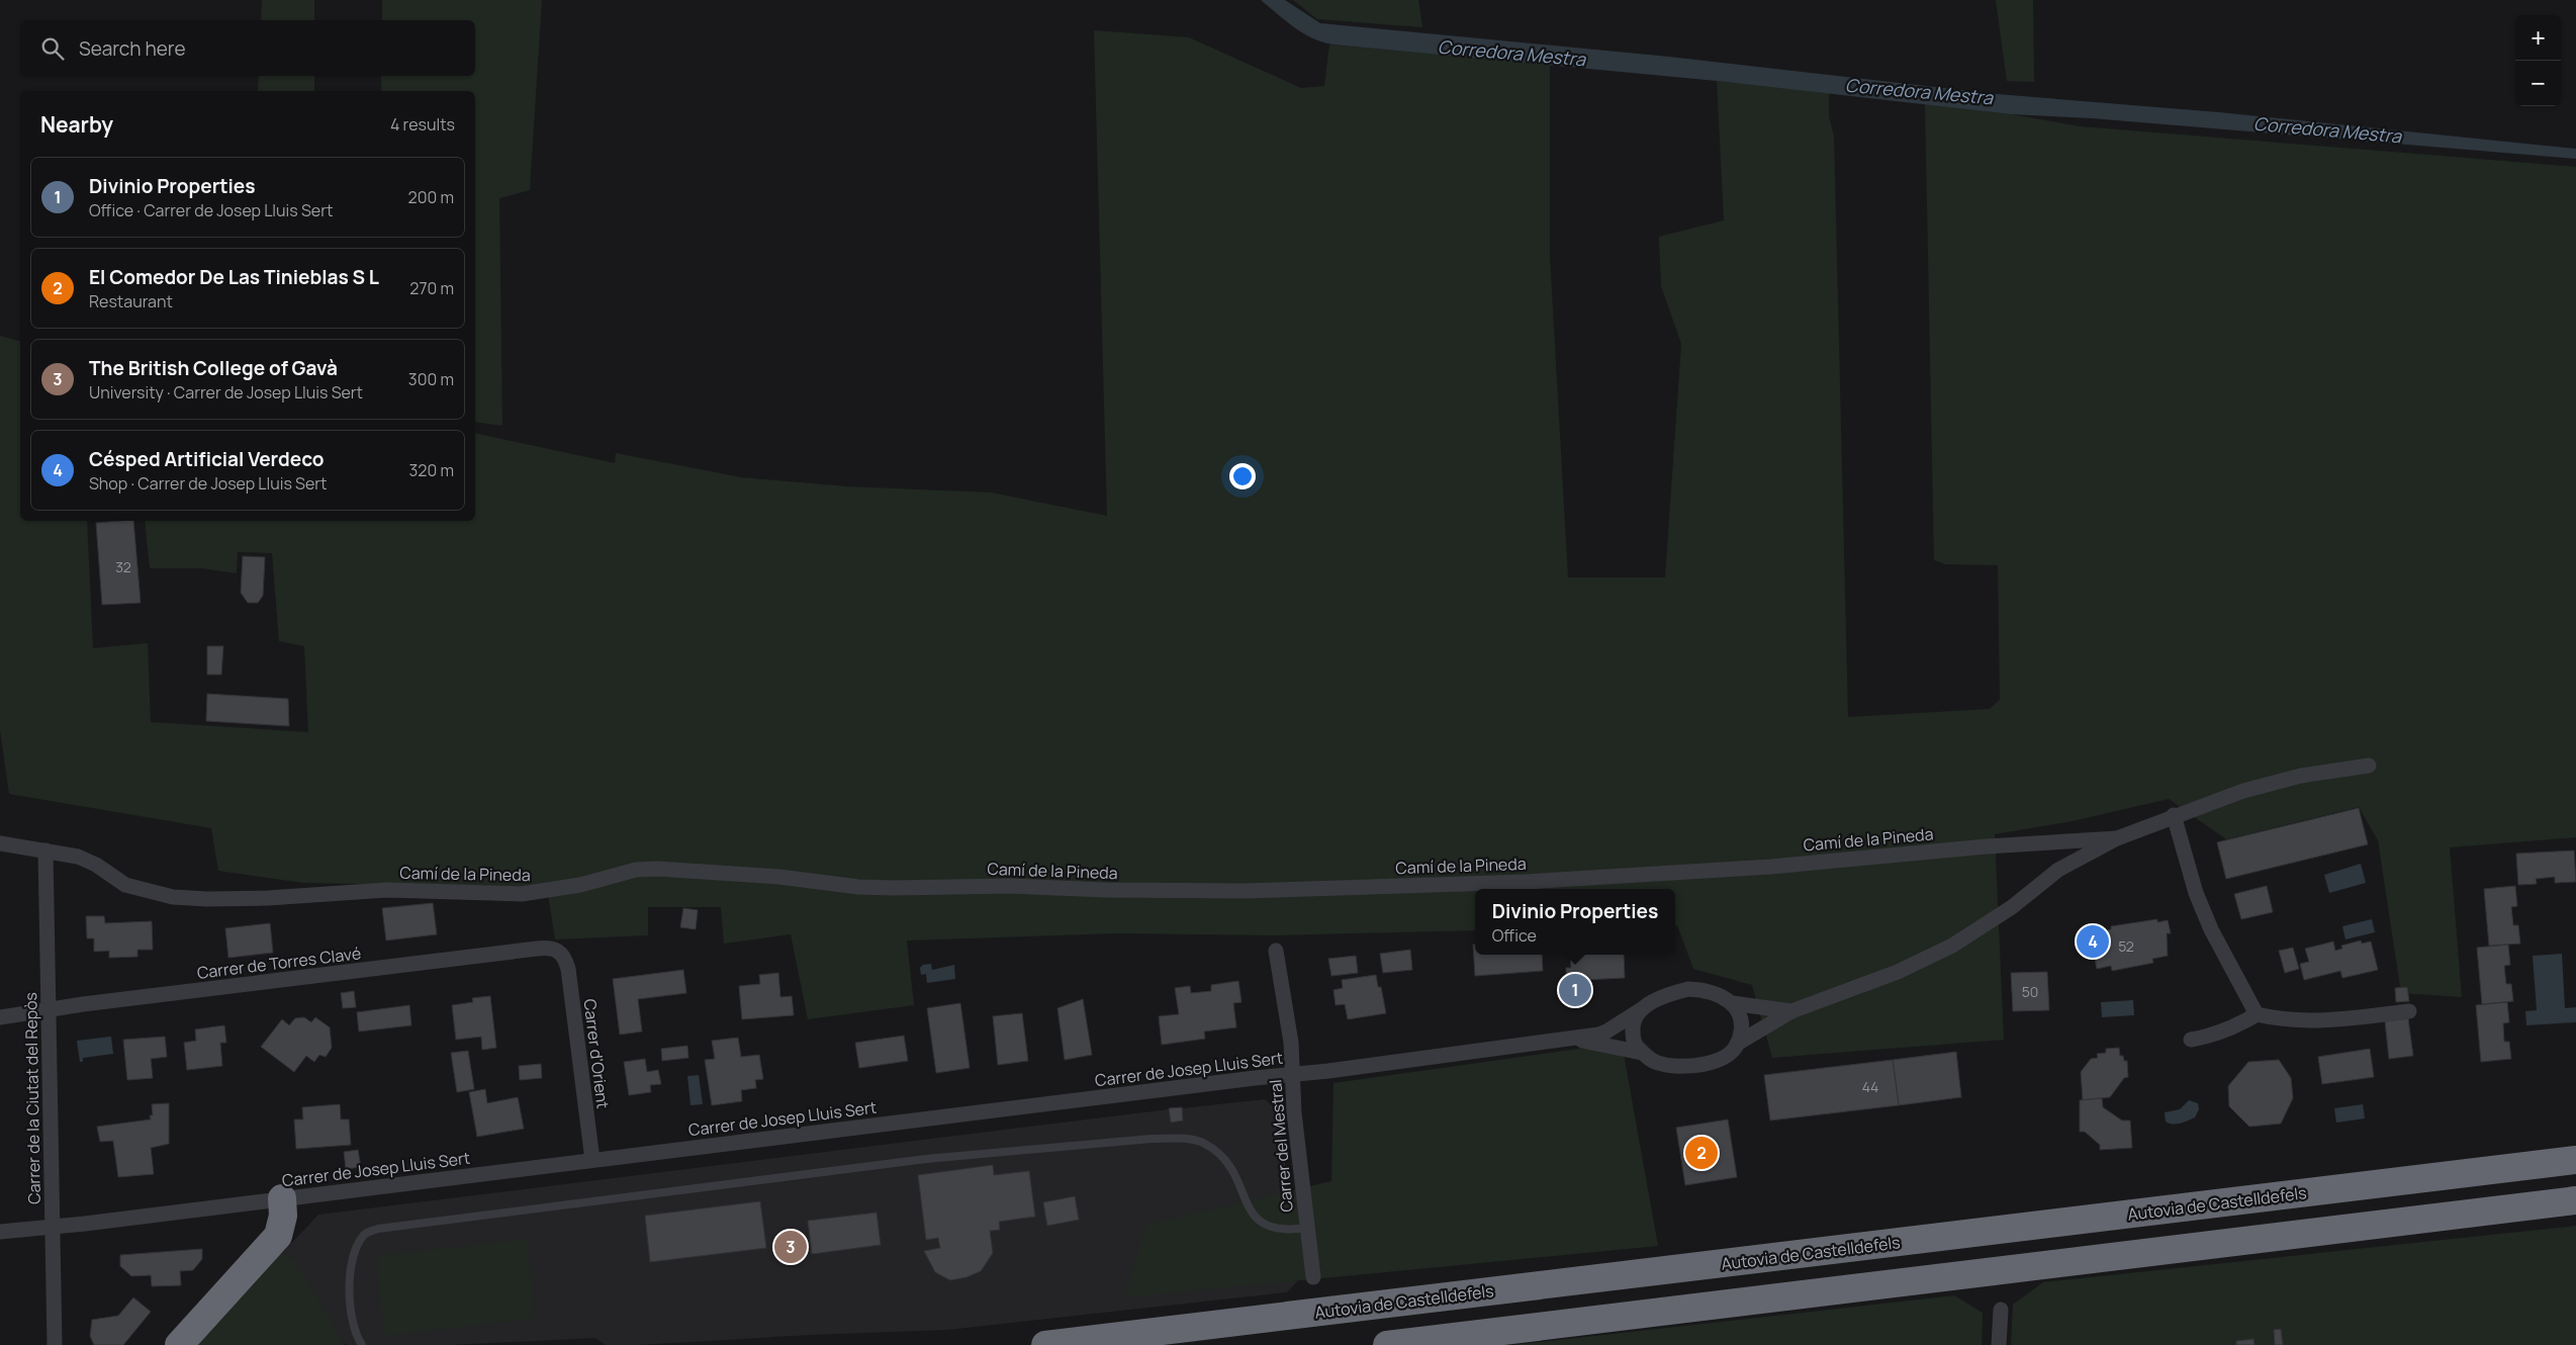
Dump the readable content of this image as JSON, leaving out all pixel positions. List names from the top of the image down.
{
  "streets": {
    "highway": ["Autovia de Castelldefels"],
    "street": [
      "Camí de la Pineda",
      "Carrer de Torres Clavé",
      "Carrer d'Orient",
      "Carrer de Josep Lluis Sert",
      "Carrer de la Ciutat del Repòs",
      "Carrer del Mestral"
    ]
  },
  "crossings": [
    ["Camí de la Pineda", "Carrer de Josep Lluis Sert"],
    ["Camí de la Pineda", "Carrer de la Ciutat del Repòs"],
    ["Carrer de Torres Clavé", "Carrer d'Orient"],
    ["Carrer de Torres Clavé", "Carrer de la Ciutat del Repòs"],
    ["Carrer d'Orient", "Carrer de Josep Lluis Sert"],
    ["Carrer de Josep Lluis Sert", "Carrer de la Ciutat del Repòs"],
    ["Carrer de Josep Lluis Sert", "Carrer del Mestral"]
  ],
  "water": ["Corredora Mestra"],
  "house_numbers": [
    "32",
    "52",
    "50",
    "44"
  ],
  "page": {
    "map_buttons": ["+", "−"],
    "search": "Search here",
    "heading": ["Nearby", "4 results"],
    "list": [
      {
        "mark": "1",
        "name": "Divinio Properties",
        "note": "Office · Carrer de Josep Lluis Sert",
        "value": "200 m"
      },
      {
        "mark": "2",
        "name": "El Comedor De Las Tinieblas S L",
        "note": "Restaurant",
        "value": "270 m"
      },
      {
        "mark": "3",
        "name": "The British College of Gavà",
        "note": "University · Carrer de Josep Lluis Sert",
        "value": "300 m"
      },
      {
        "mark": "4",
        "name": "Césped Artificial Verdeco",
        "note": "Shop · Carrer de Josep Lluis Sert",
        "value": "320 m"
      }
    ],
    "popup": ["Divinio Properties", "Office"],
    "pins": [
      "4",
      "1",
      "2",
      "3"
    ]
  }
}
